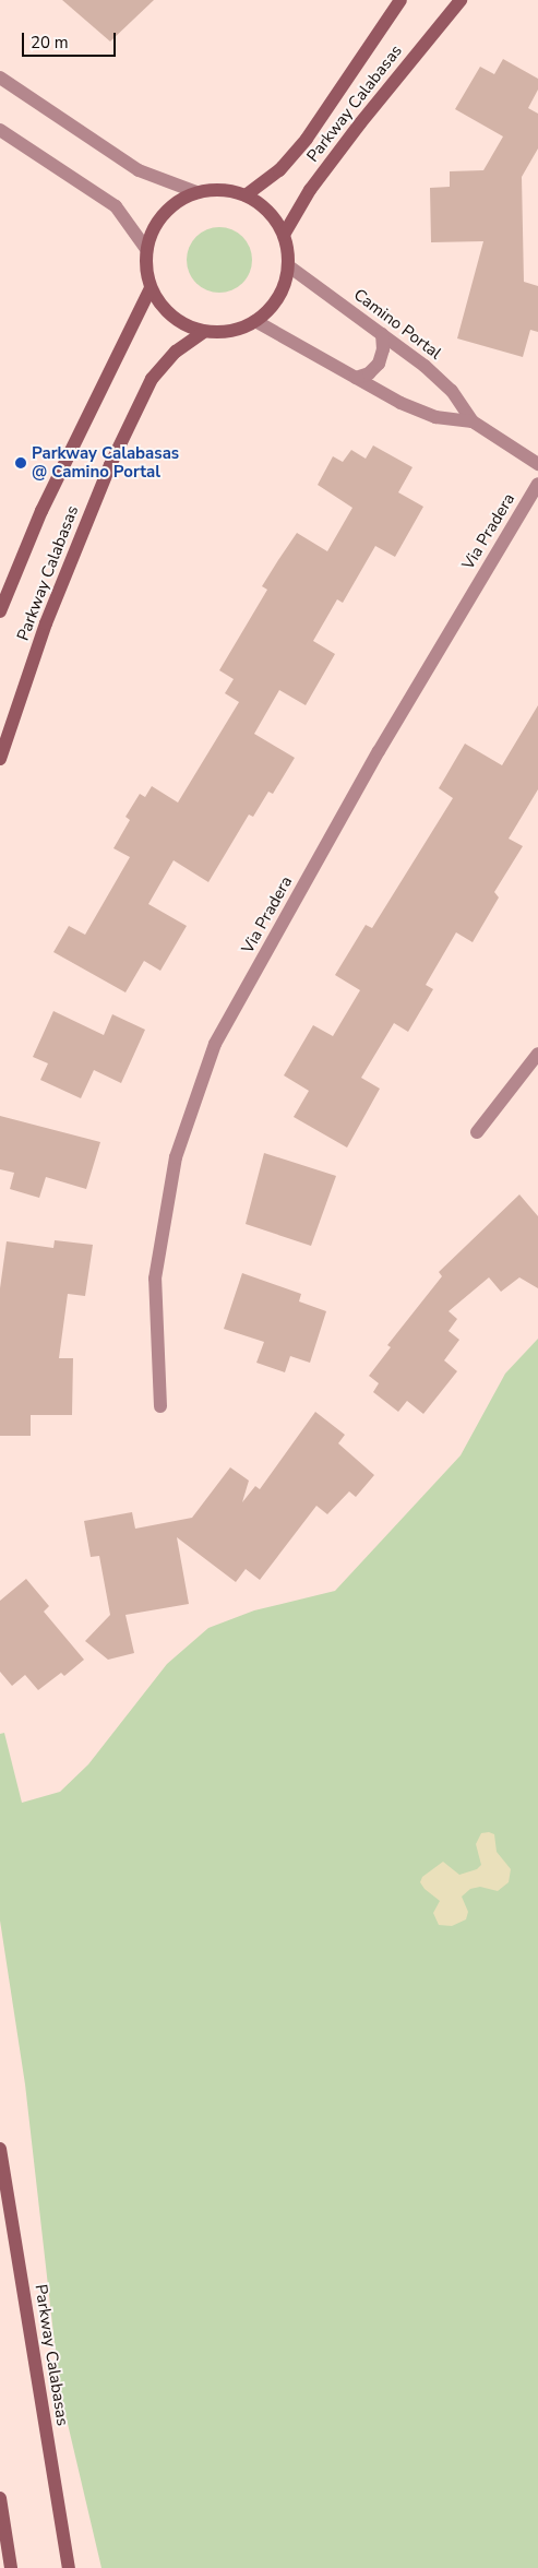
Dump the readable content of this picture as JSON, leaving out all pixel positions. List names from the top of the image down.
{
  "streets": {
    "street": ["Parkway Calabasas", "Camino Portal", "Via Pradera"]
  },
  "crossings": [
    ["Parkway Calabasas", "Camino Portal"]
  ],
  "places": ["Parkway Calabasas @ Camino Portal"],
  "scale_bar": "20 m"
}
